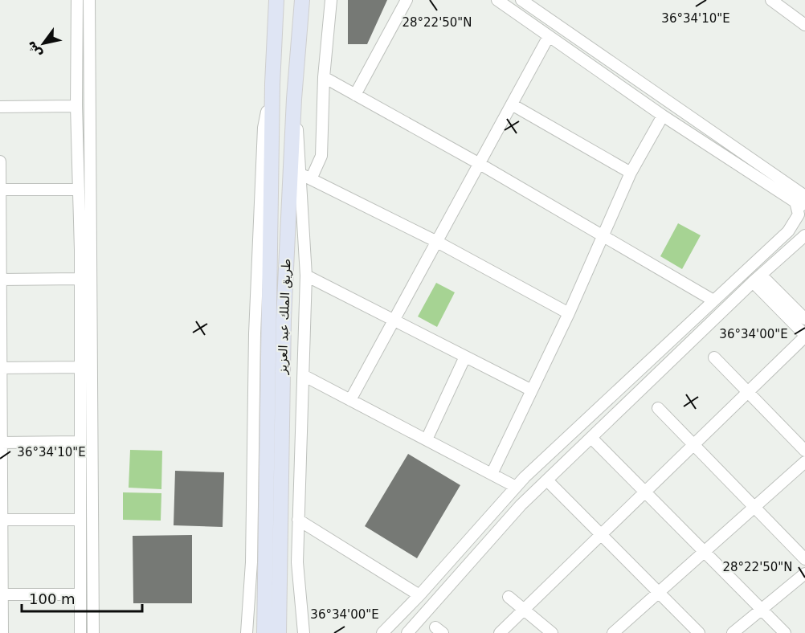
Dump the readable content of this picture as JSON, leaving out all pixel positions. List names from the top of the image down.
{
  "streets": {
    "main road": ["طريق الملك عبد العزيز"]
  },
  "scale_bar": "100 m",
  "north": "bottom left",
  "coordinates": ["36°34'10\"E", "28°22'50\"N", "36°34'00\"E"]
}
